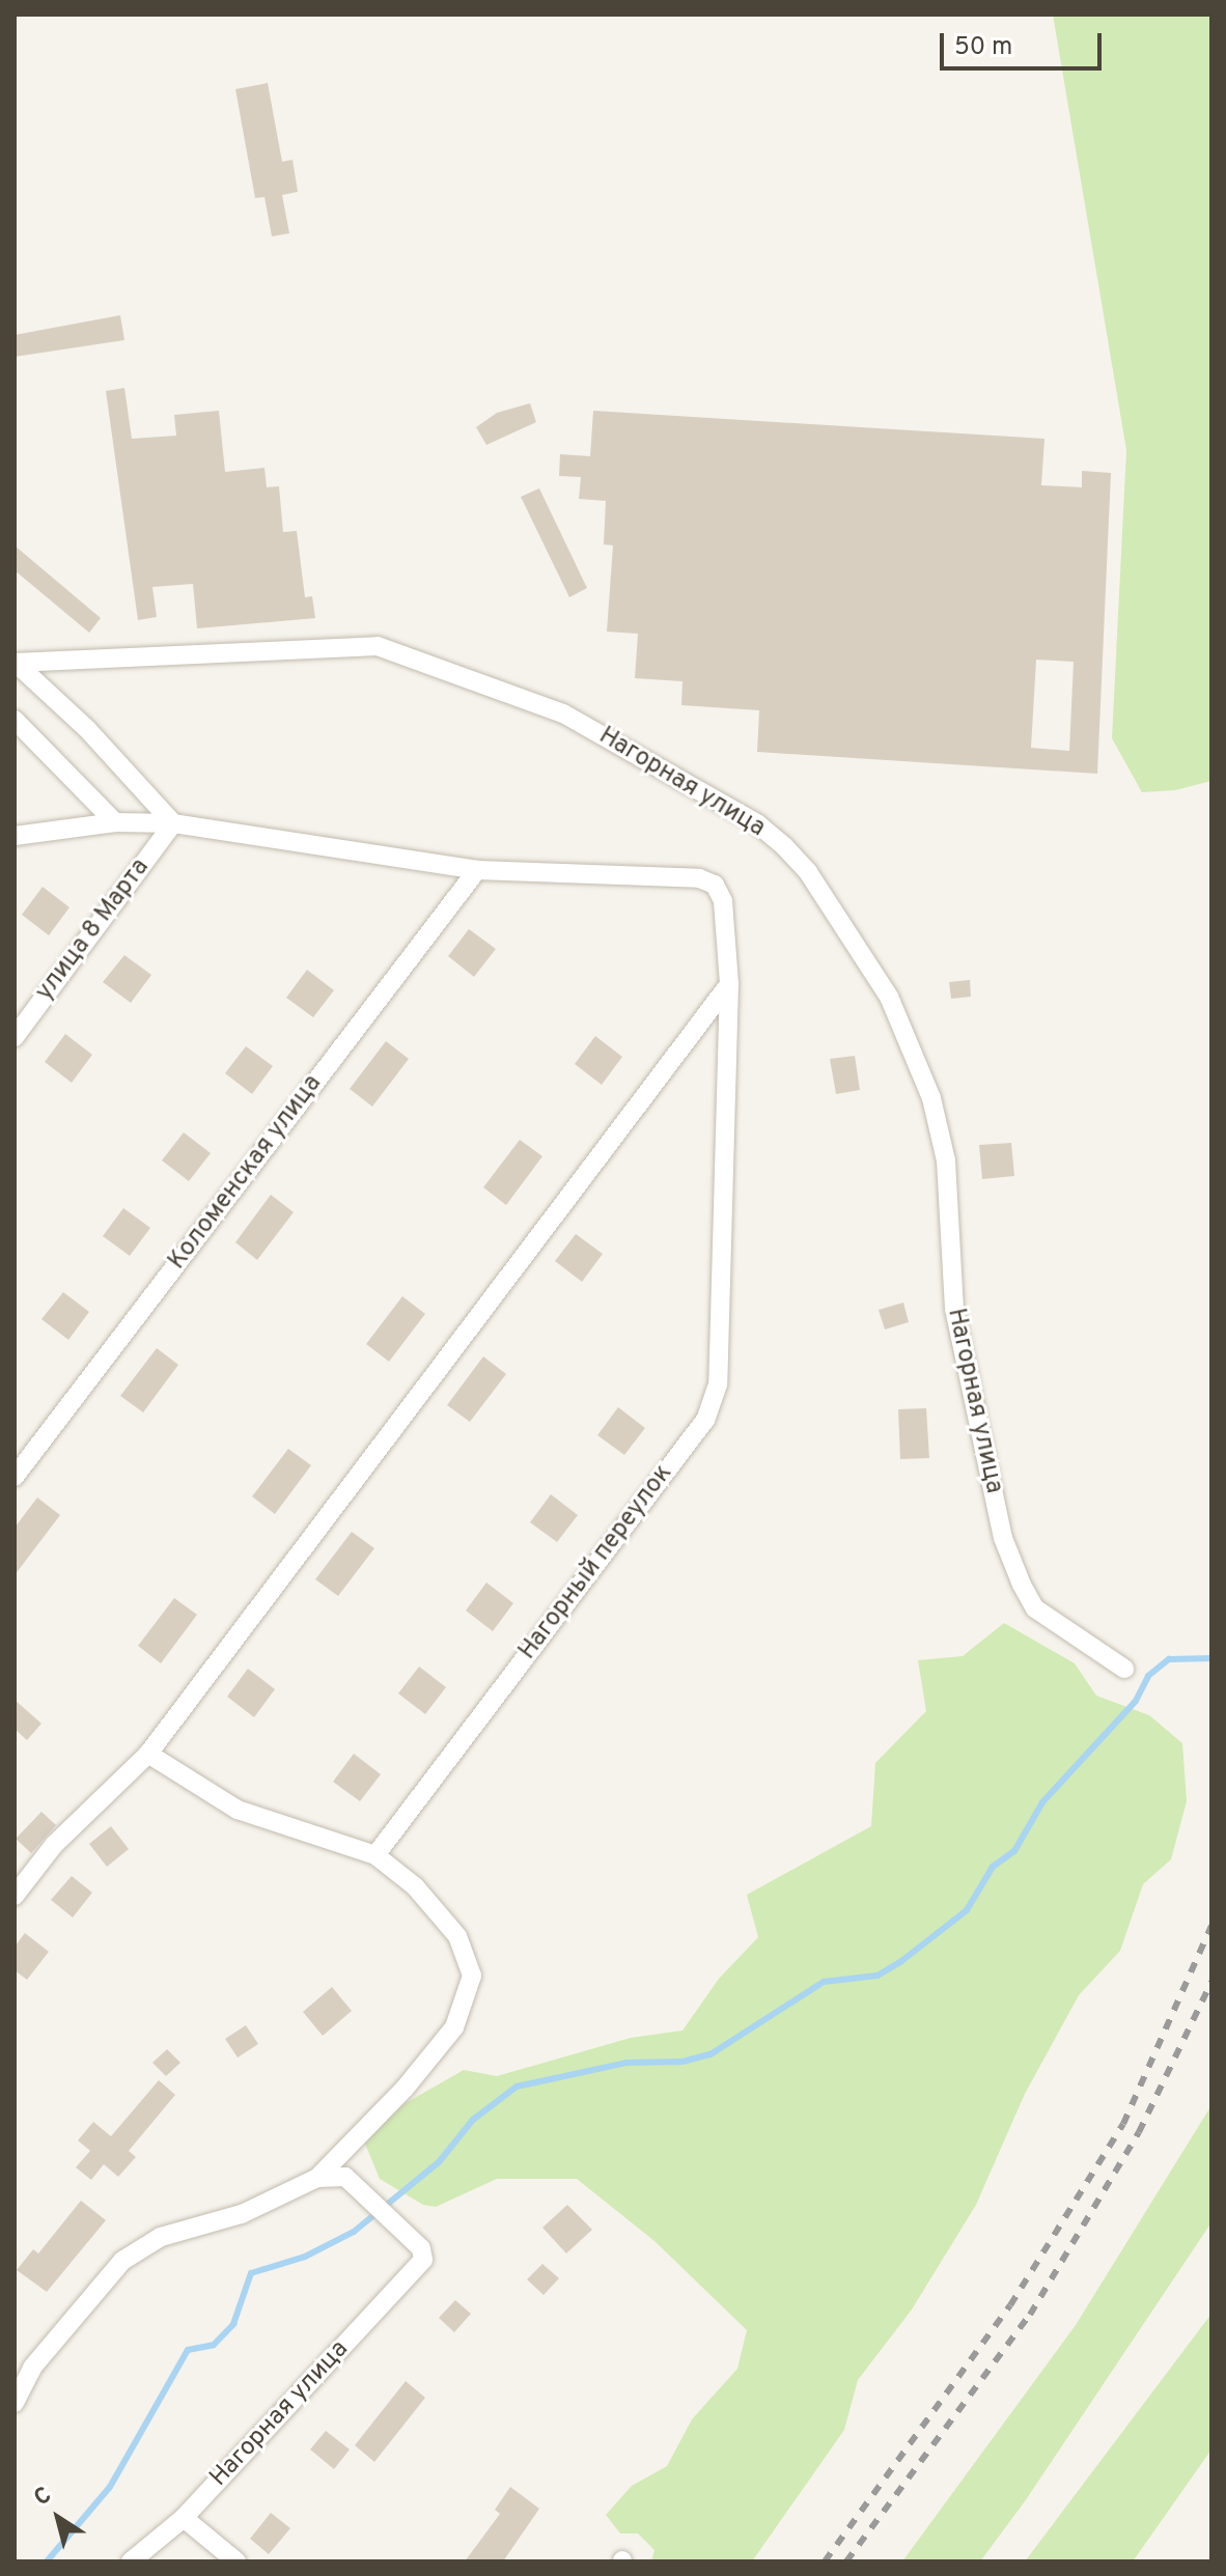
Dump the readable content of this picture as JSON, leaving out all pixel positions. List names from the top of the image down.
{
  "streets": {
    "street": [
      "Нагорная улица",
      "улица 8 Марта",
      "Коломенская улица",
      "Нагорный переулок"
    ]
  },
  "crossings": [
    ["Коломенская улица", "Нагорный переулок"]
  ],
  "scale_bar": "50 m",
  "north": "top left"
}
